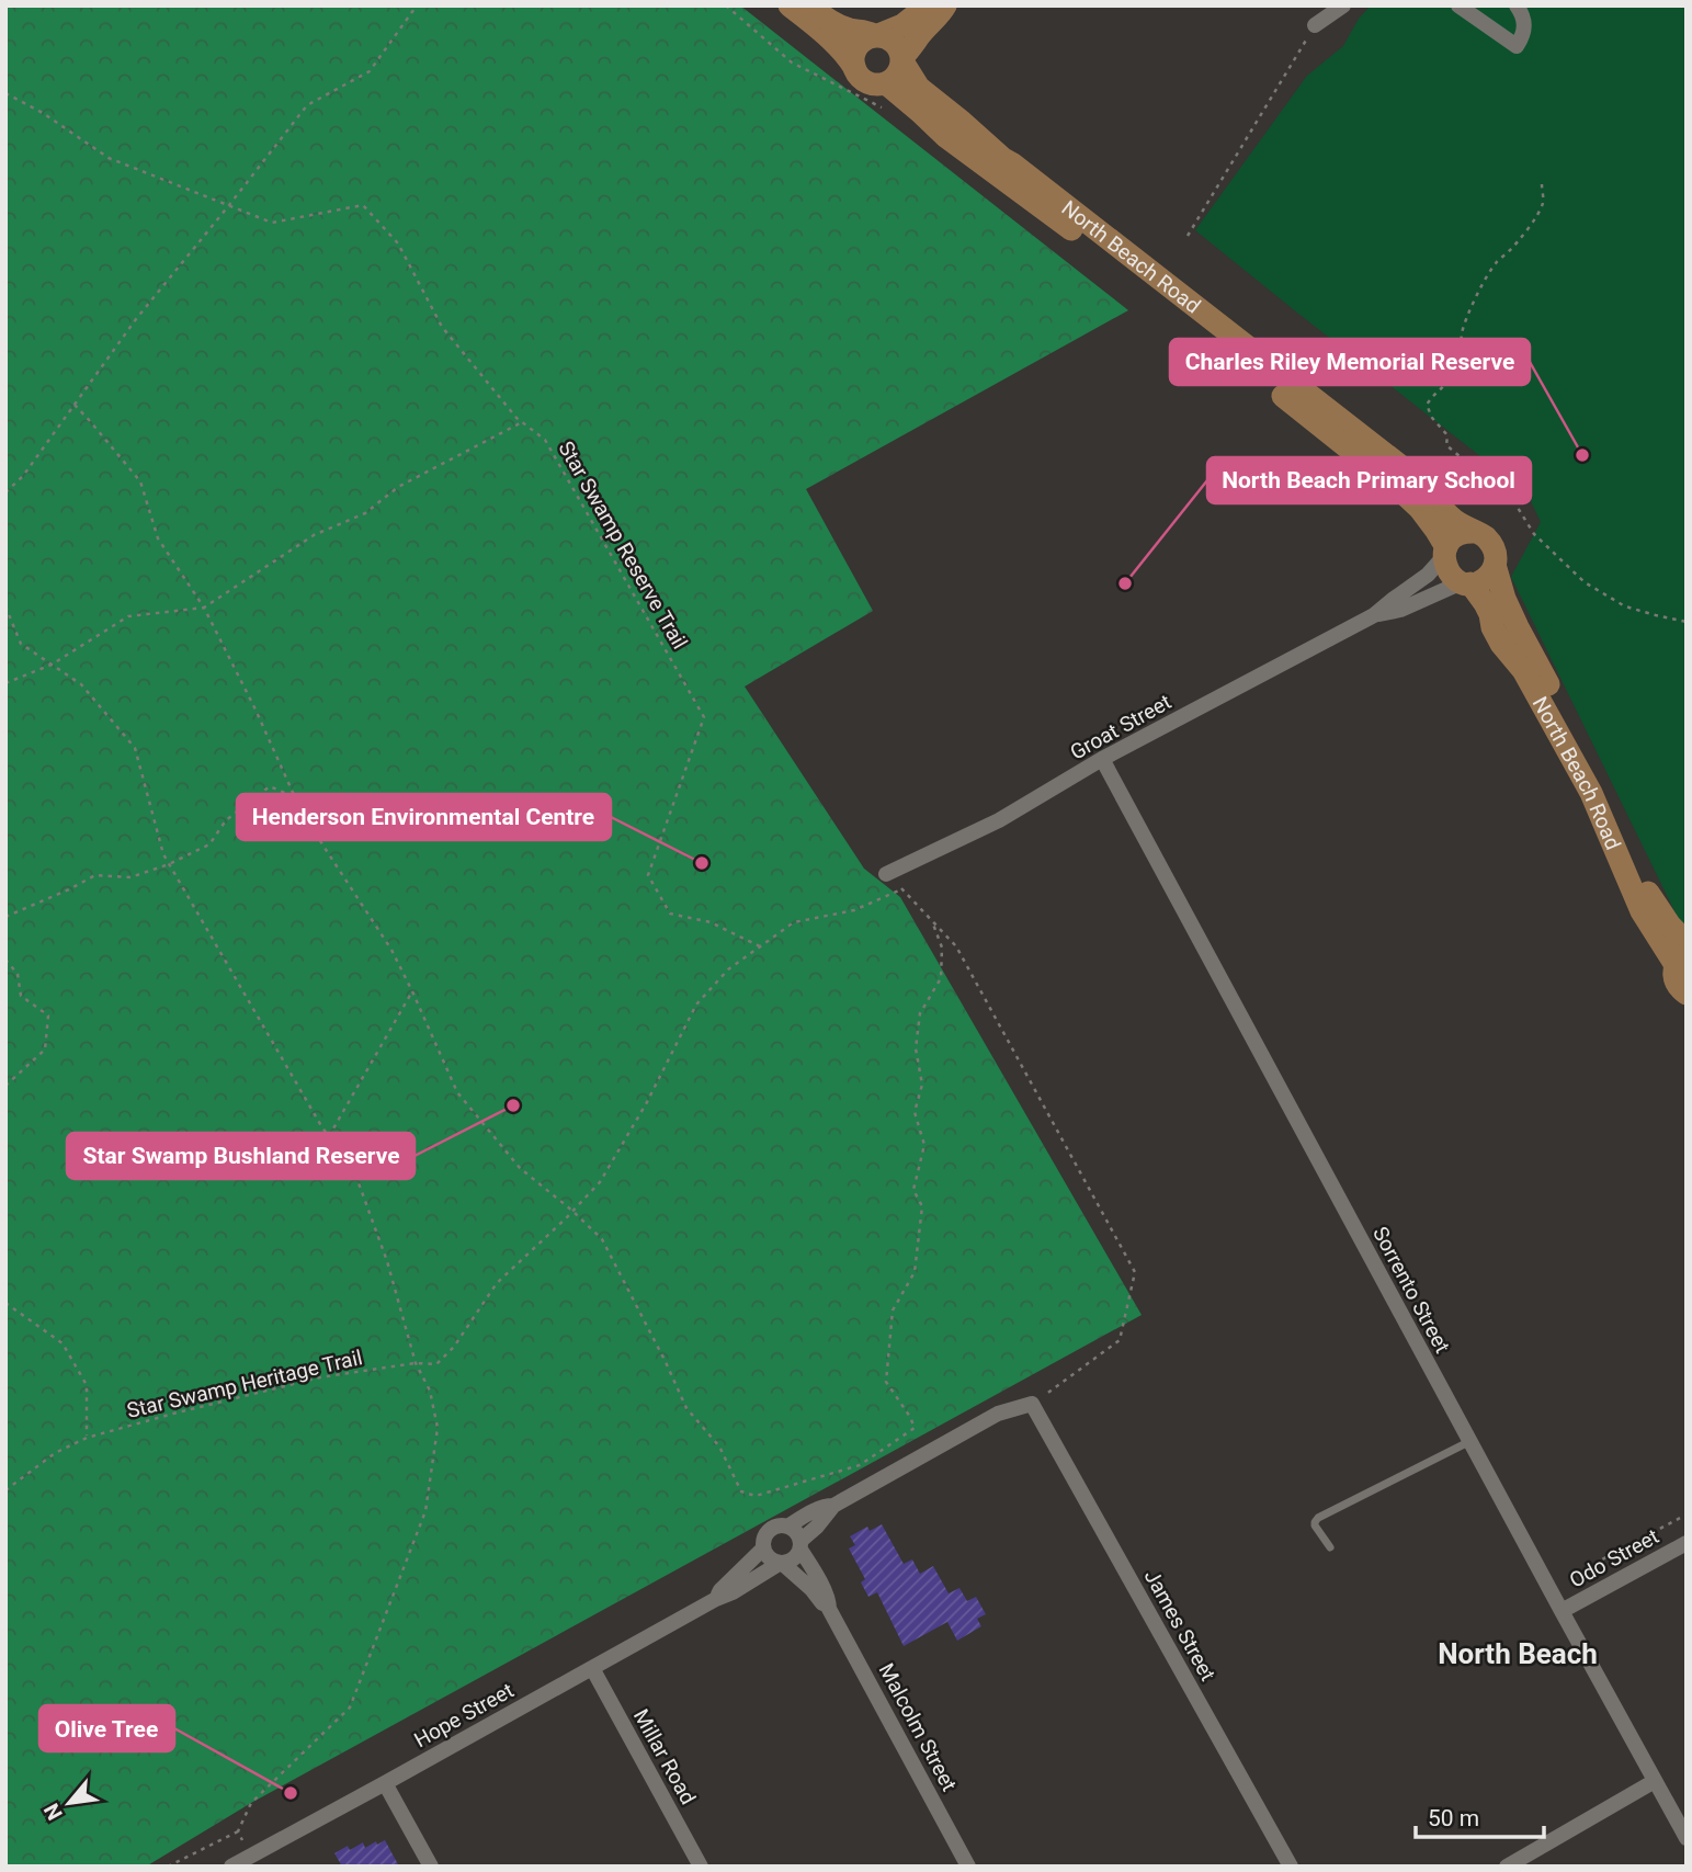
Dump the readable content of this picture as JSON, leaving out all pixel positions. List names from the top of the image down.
{
  "streets": {
    "main road": ["North Beach Road"],
    "street": [
      "Groat Street",
      "Sorrento Street",
      "Odo Street",
      "James Street",
      "Hope Street",
      "Malcolm Street",
      "Millar Road"
    ],
    "path": ["Star Swamp Reserve Trail", "Star Swamp Heritage Trail"]
  },
  "crossings": [
    ["North Beach Road", "Groat Street"],
    ["Star Swamp Reserve Trail", "Star Swamp Heritage Trail"],
    ["Groat Street", "Sorrento Street"],
    ["Sorrento Street", "Odo Street"],
    ["Hope Street", "Malcolm Street"],
    ["Hope Street", "Millar Road"]
  ],
  "districts": ["North Beach"],
  "places": [
    "Charles Riley Memorial Reserve",
    "North Beach Primary School",
    "Henderson Environmental Centre",
    "Star Swamp Bushland Reserve",
    "Olive Tree"
  ],
  "scale_bar": "50 m",
  "north": "bottom left"
}
